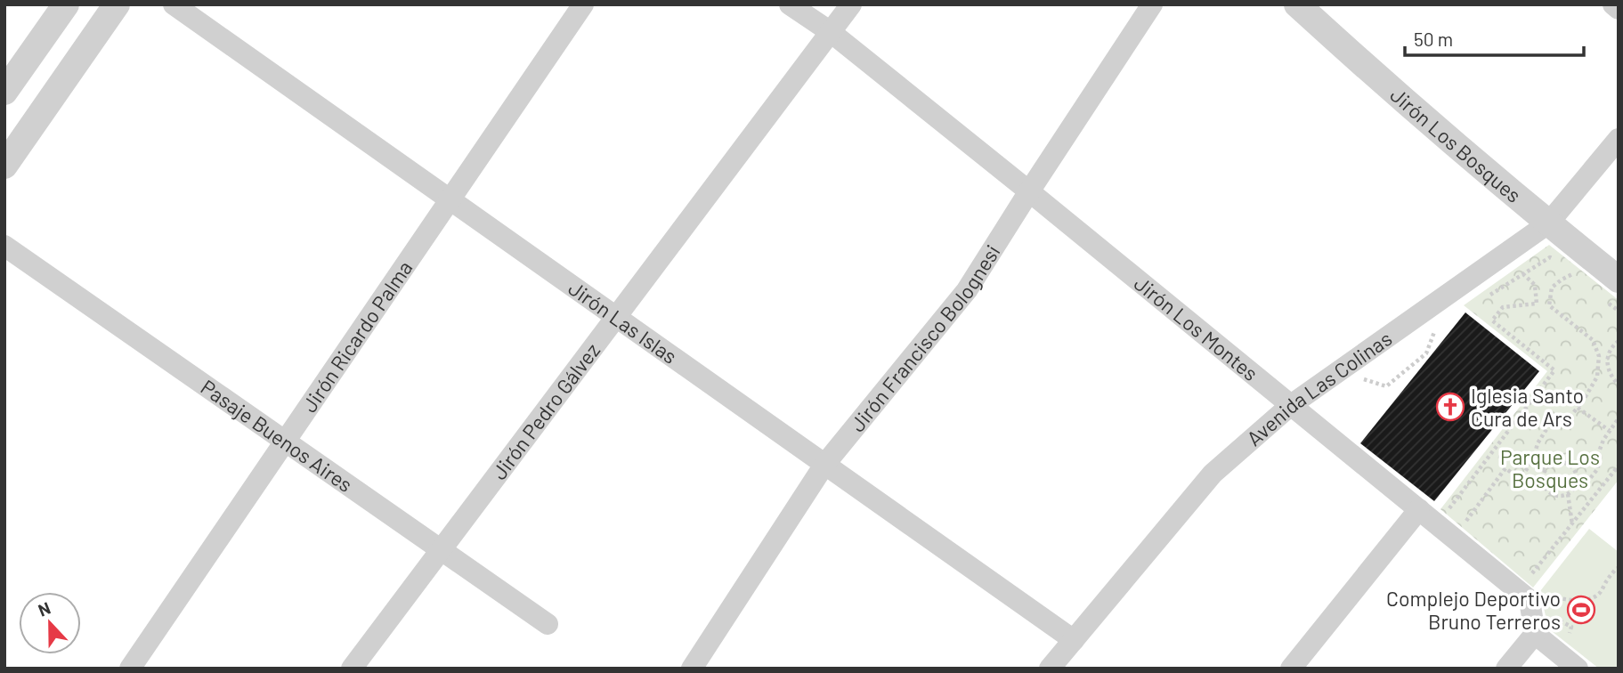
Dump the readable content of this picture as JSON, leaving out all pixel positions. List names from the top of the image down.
{
  "streets": {
    "street": [
      "Jirón Los Bosques",
      "Jirón Las Islas",
      "Jirón Los Montes",
      "Jirón Ricardo Palma",
      "Jirón Francisco Bolognesi",
      "Avenida Las Colinas",
      "Jirón Pedro Gálvez",
      "Pasaje Buenos Aires"
    ]
  },
  "crossings": [
    ["Jirón Los Bosques", "Avenida Las Colinas"],
    ["Jirón Las Islas", "Jirón Ricardo Palma"],
    ["Jirón Las Islas", "Jirón Francisco Bolognesi"],
    ["Jirón Las Islas", "Avenida Las Colinas"],
    ["Jirón Las Islas", "Jirón Pedro Gálvez"],
    ["Jirón Los Montes", "Jirón Francisco Bolognesi"],
    ["Jirón Los Montes", "Avenida Las Colinas"],
    ["Jirón Los Montes", "Jirón Pedro Gálvez"],
    ["Jirón Ricardo Palma", "Pasaje Buenos Aires"],
    ["Jirón Pedro Gálvez", "Pasaje Buenos Aires"]
  ],
  "parks": ["Parque Los Bosques"],
  "places": {
    "church": ["Iglesia Santo Cura de Ars"],
    "sports": ["Complejo Deportivo Bruno Terreros"]
  },
  "scale_bar": "50 m",
  "north": "top"
}
